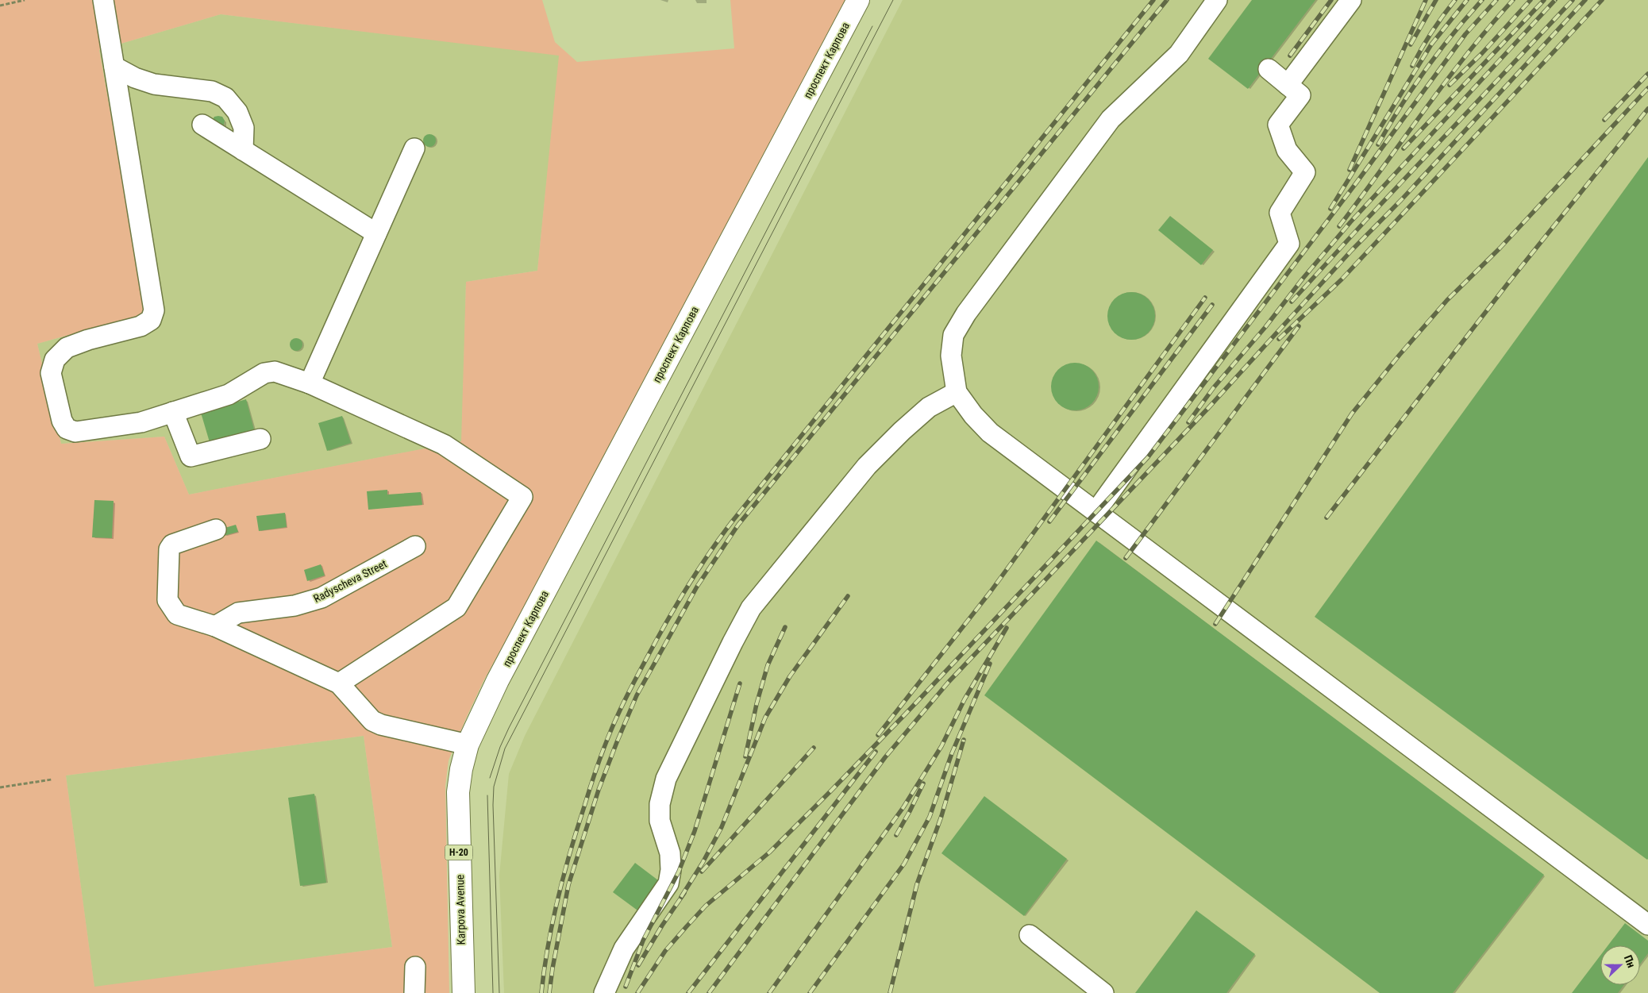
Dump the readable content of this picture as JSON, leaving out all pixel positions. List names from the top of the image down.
{
  "streets": {
    "main road": ["проспект Карпова", "Н-20", "Karpova Avenue"],
    "street": ["Radyscheva Street"]
  },
  "crossings": [
    ["проспект Карпова", "Karpova Avenue"]
  ],
  "north": "right"
}
